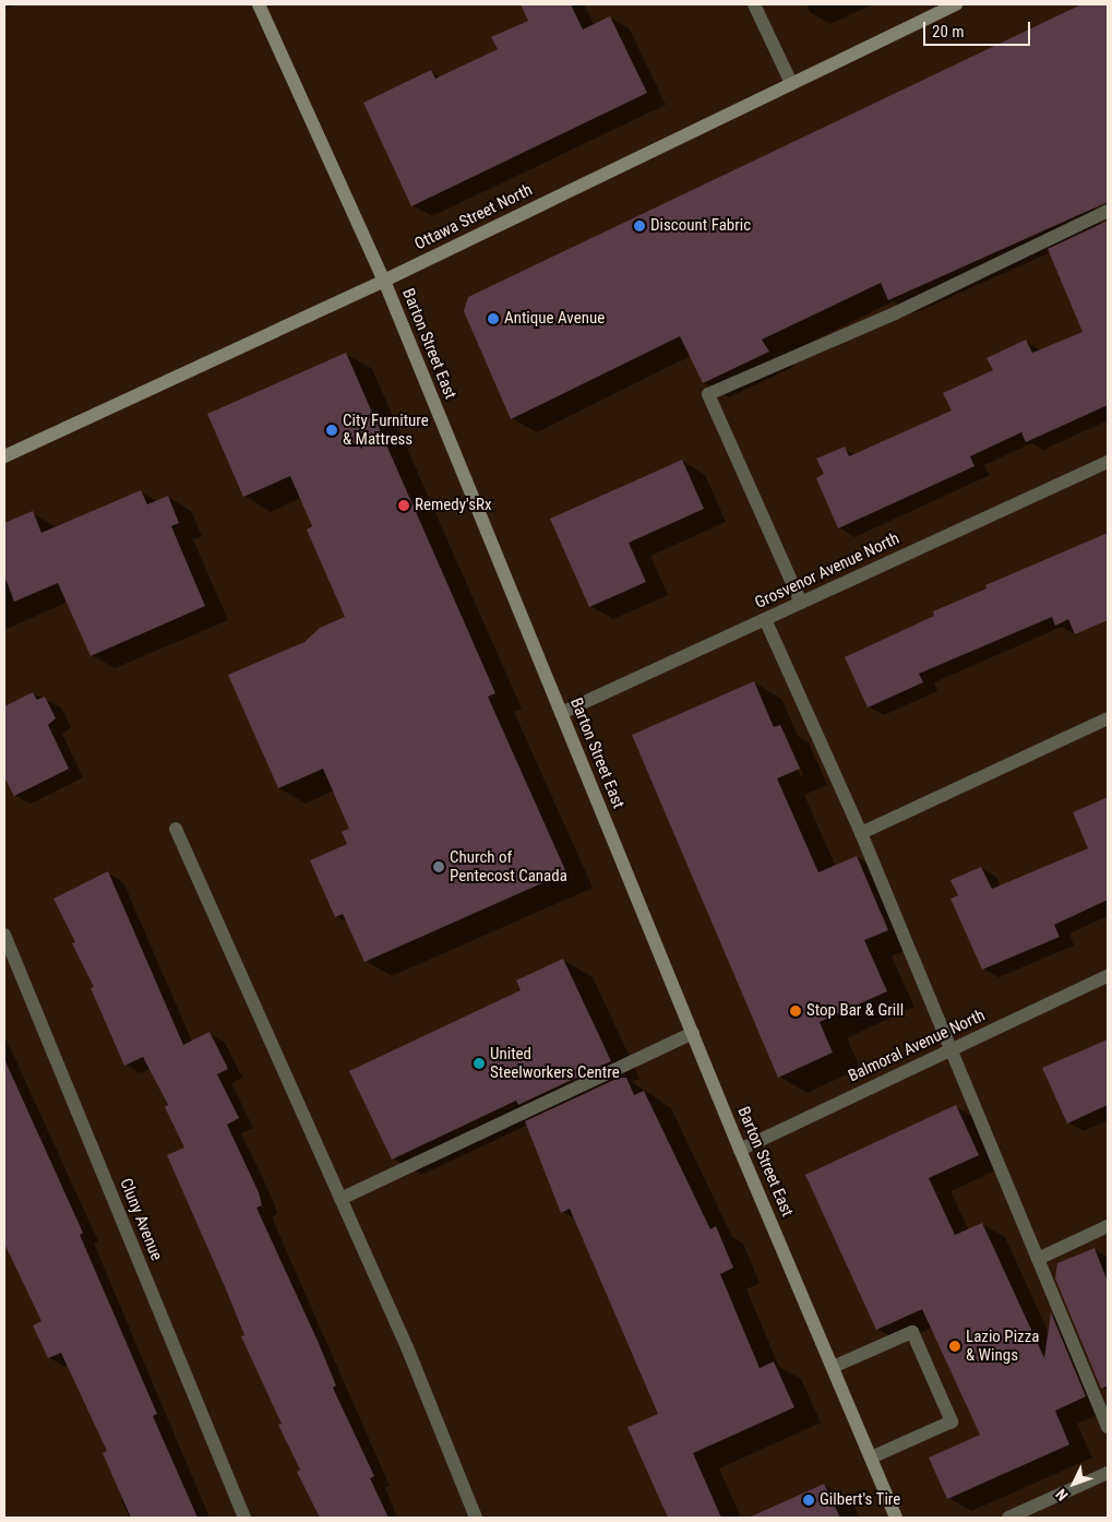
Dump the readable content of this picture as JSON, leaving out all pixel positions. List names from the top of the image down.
{
  "streets": {
    "main road": ["Ottawa Street North", "Barton Street East"],
    "street": ["Grosvenor Avenue North", "Balmoral Avenue North", "Cluny Avenue"]
  },
  "crossings": [
    ["Ottawa Street North", "Barton Street East"],
    ["Barton Street East", "Grosvenor Avenue North"],
    ["Barton Street East", "Balmoral Avenue North"]
  ],
  "places": [
    "Discount Fabric",
    "Antique Avenue",
    "City Furniture & Mattress",
    "Remedy'sRx",
    "Church of Pentecost Canada",
    "Stop Bar & Grill",
    "United Steelworkers Centre",
    "Lazio Pizza & Wings",
    "Gilbert's Tire"
  ],
  "scale_bar": "20 m",
  "north": "bottom left"
}
